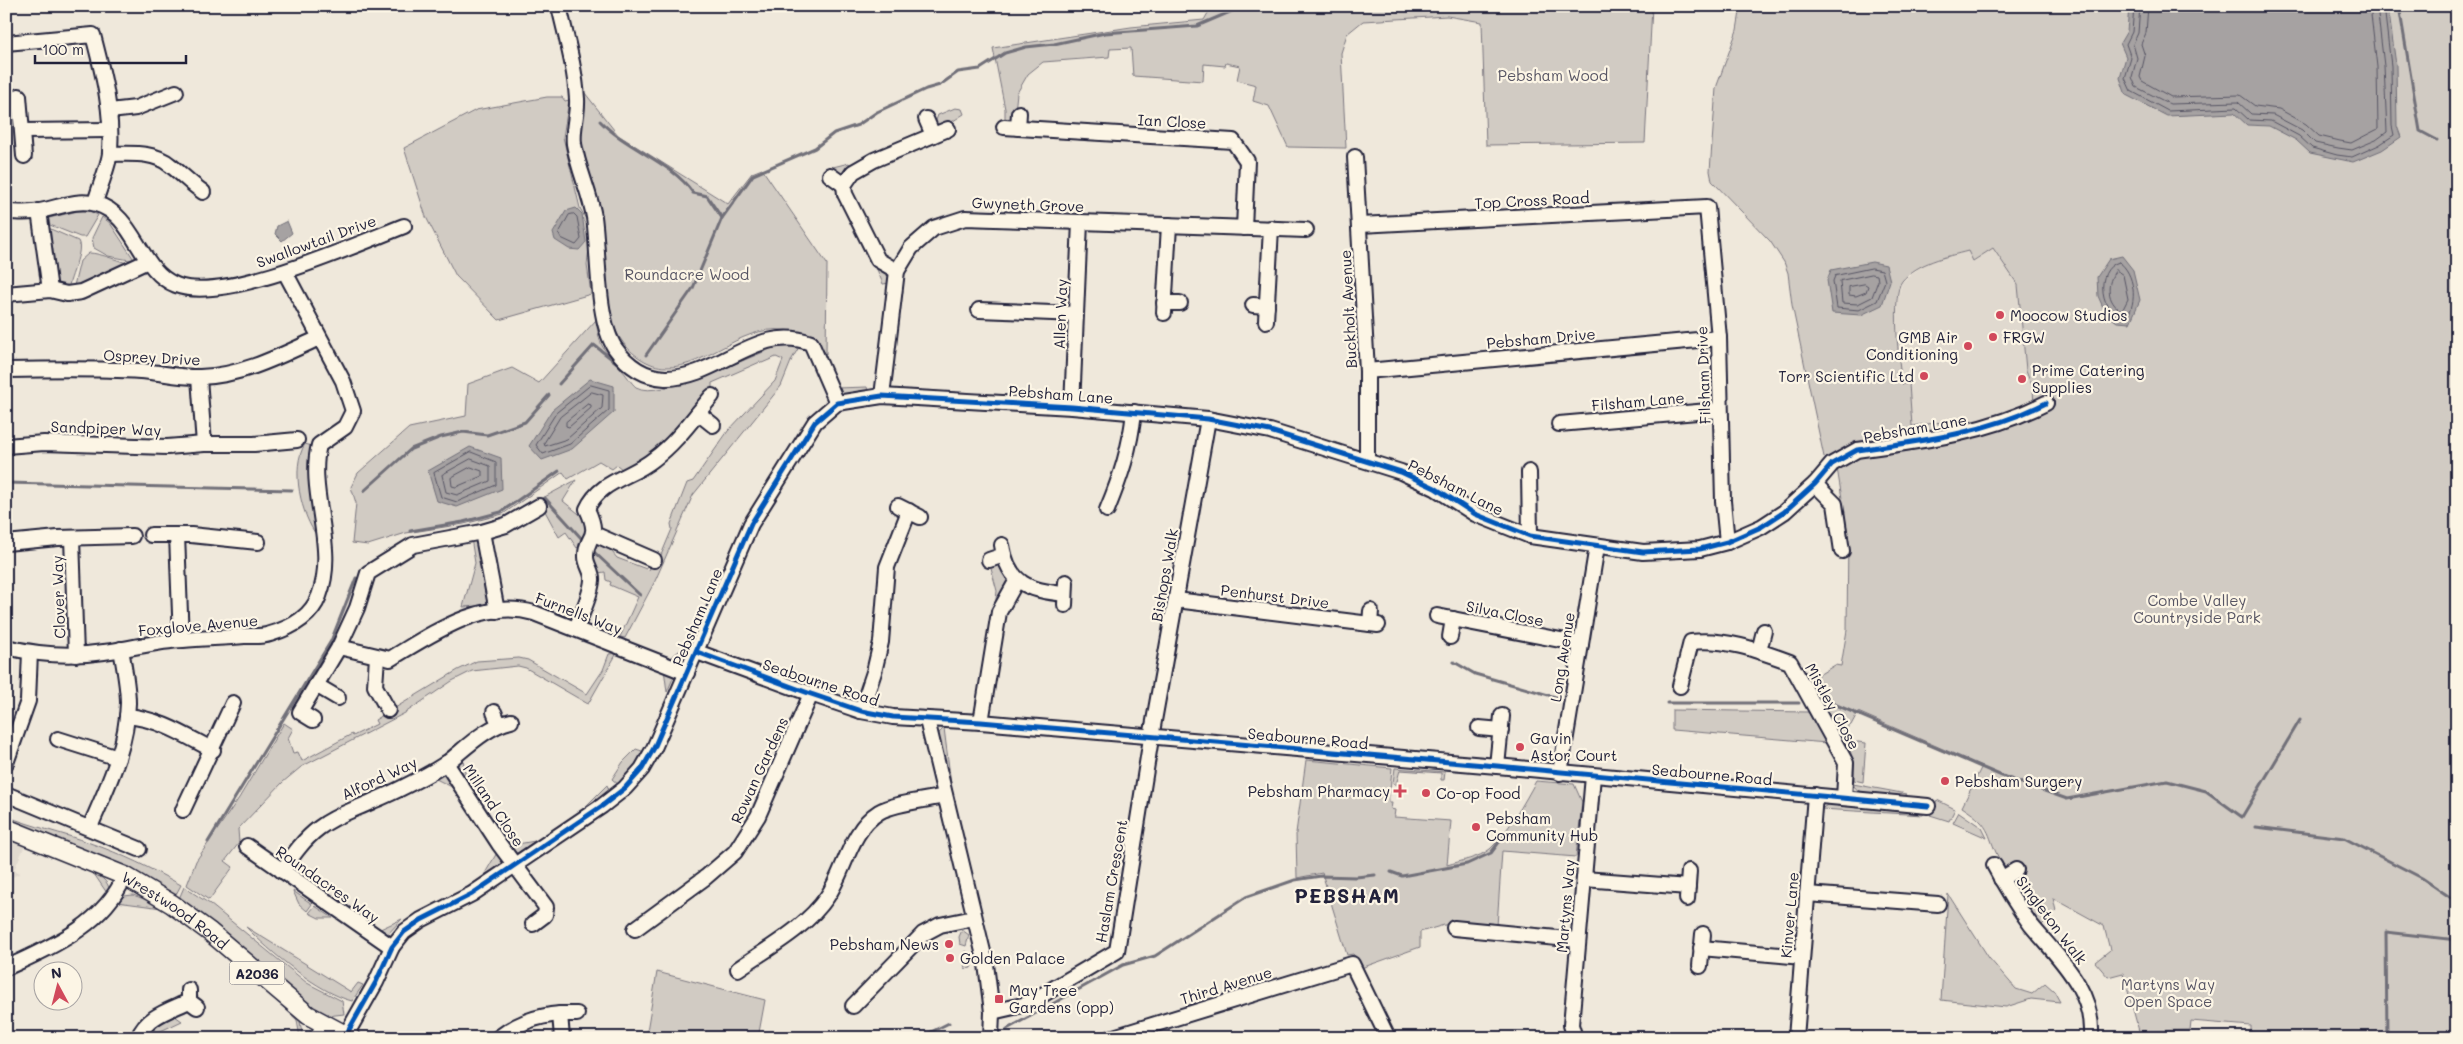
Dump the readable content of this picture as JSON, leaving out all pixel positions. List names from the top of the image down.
{
  "streets": {
    "main road": ["Wrestwood Road", "A2036"],
    "street": [
      "Ian Close",
      "Top Cross Road",
      "Gwyneth Grove",
      "Swallowtail Drive",
      "Buckholt Avenue",
      "Allen Way",
      "Pebsham Drive",
      "Osprey Drive",
      "Filsham Drive",
      "Pebsham Lane",
      "Filsham Lane",
      "Sandpiper Way",
      "Bishops Walk",
      "Penhurst Drive",
      "Clover Way",
      "Furnells Way",
      "Silva Close",
      "Foxglove Avenue",
      "Long Avenue",
      "Seabourne Road",
      "Mistley Close",
      "Rowan Gardens",
      "Alford Way",
      "Milland Close",
      "Haslam Crescent",
      "Roundacres Way",
      "Martyns Way",
      "Kinver Lane",
      "Singleton Walk",
      "Third Avenue"
    ]
  },
  "crossings": [
    ["Ian Close", "Gwyneth Grove"],
    ["Top Cross Road", "Buckholt Avenue"],
    ["Top Cross Road", "Filsham Drive"],
    ["Gwyneth Grove", "Allen Way"],
    ["Gwyneth Grove", "Pebsham Lane"],
    ["Swallowtail Drive", "Foxglove Avenue"],
    ["Buckholt Avenue", "Pebsham Drive"],
    ["Buckholt Avenue", "Pebsham Lane"],
    ["Allen Way", "Pebsham Lane"],
    ["Pebsham Drive", "Filsham Drive"],
    ["Osprey Drive", "Foxglove Avenue"],
    ["Filsham Drive", "Pebsham Lane"],
    ["Filsham Drive", "Filsham Lane"],
    ["Pebsham Lane", "Bishops Walk"],
    ["Pebsham Lane", "Furnells Way"],
    ["Pebsham Lane", "Long Avenue"],
    ["Pebsham Lane", "Seabourne Road"],
    ["Pebsham Lane", "Milland Close"],
    ["Pebsham Lane", "Roundacres Way"],
    ["Pebsham Lane", "Wrestwood Road"],
    ["Bishops Walk", "Penhurst Drive"],
    ["Bishops Walk", "Seabourne Road"],
    ["Bishops Walk", "Haslam Crescent"],
    ["Clover Way", "Foxglove Avenue"],
    ["Silva Close", "Long Avenue"],
    ["Long Avenue", "Seabourne Road"],
    ["Seabourne Road", "Mistley Close"],
    ["Seabourne Road", "Rowan Gardens"],
    ["Seabourne Road", "Haslam Crescent"],
    ["Seabourne Road", "Martyns Way"],
    ["Seabourne Road", "Kinver Lane"],
    ["Alford Way", "Milland Close"],
    ["Alford Way", "Roundacres Way"]
  ],
  "districts": ["PEBSHAM"],
  "parks": [
    "Pebsham Wood",
    "Roundacre Wood",
    "Combe Valley Countryside Park",
    "Martyns Way Open Space"
  ],
  "places": {
    "other": [
      "Moocow Studios",
      "FRGW",
      "GMB Air Conditioning",
      "Torr Scientific Ltd",
      "Prime Catering Supplies",
      "Gavin Astor Court",
      "Pebsham Surgery",
      "Co-op Food",
      "Pebsham Community Hub",
      "Pebsham News",
      "Golden Palace"
    ],
    "health": ["Pebsham Pharmacy"],
    "transit": ["May Tree Gardens (opp)"]
  },
  "scale_bar": "100 m",
  "north": "top"
}
